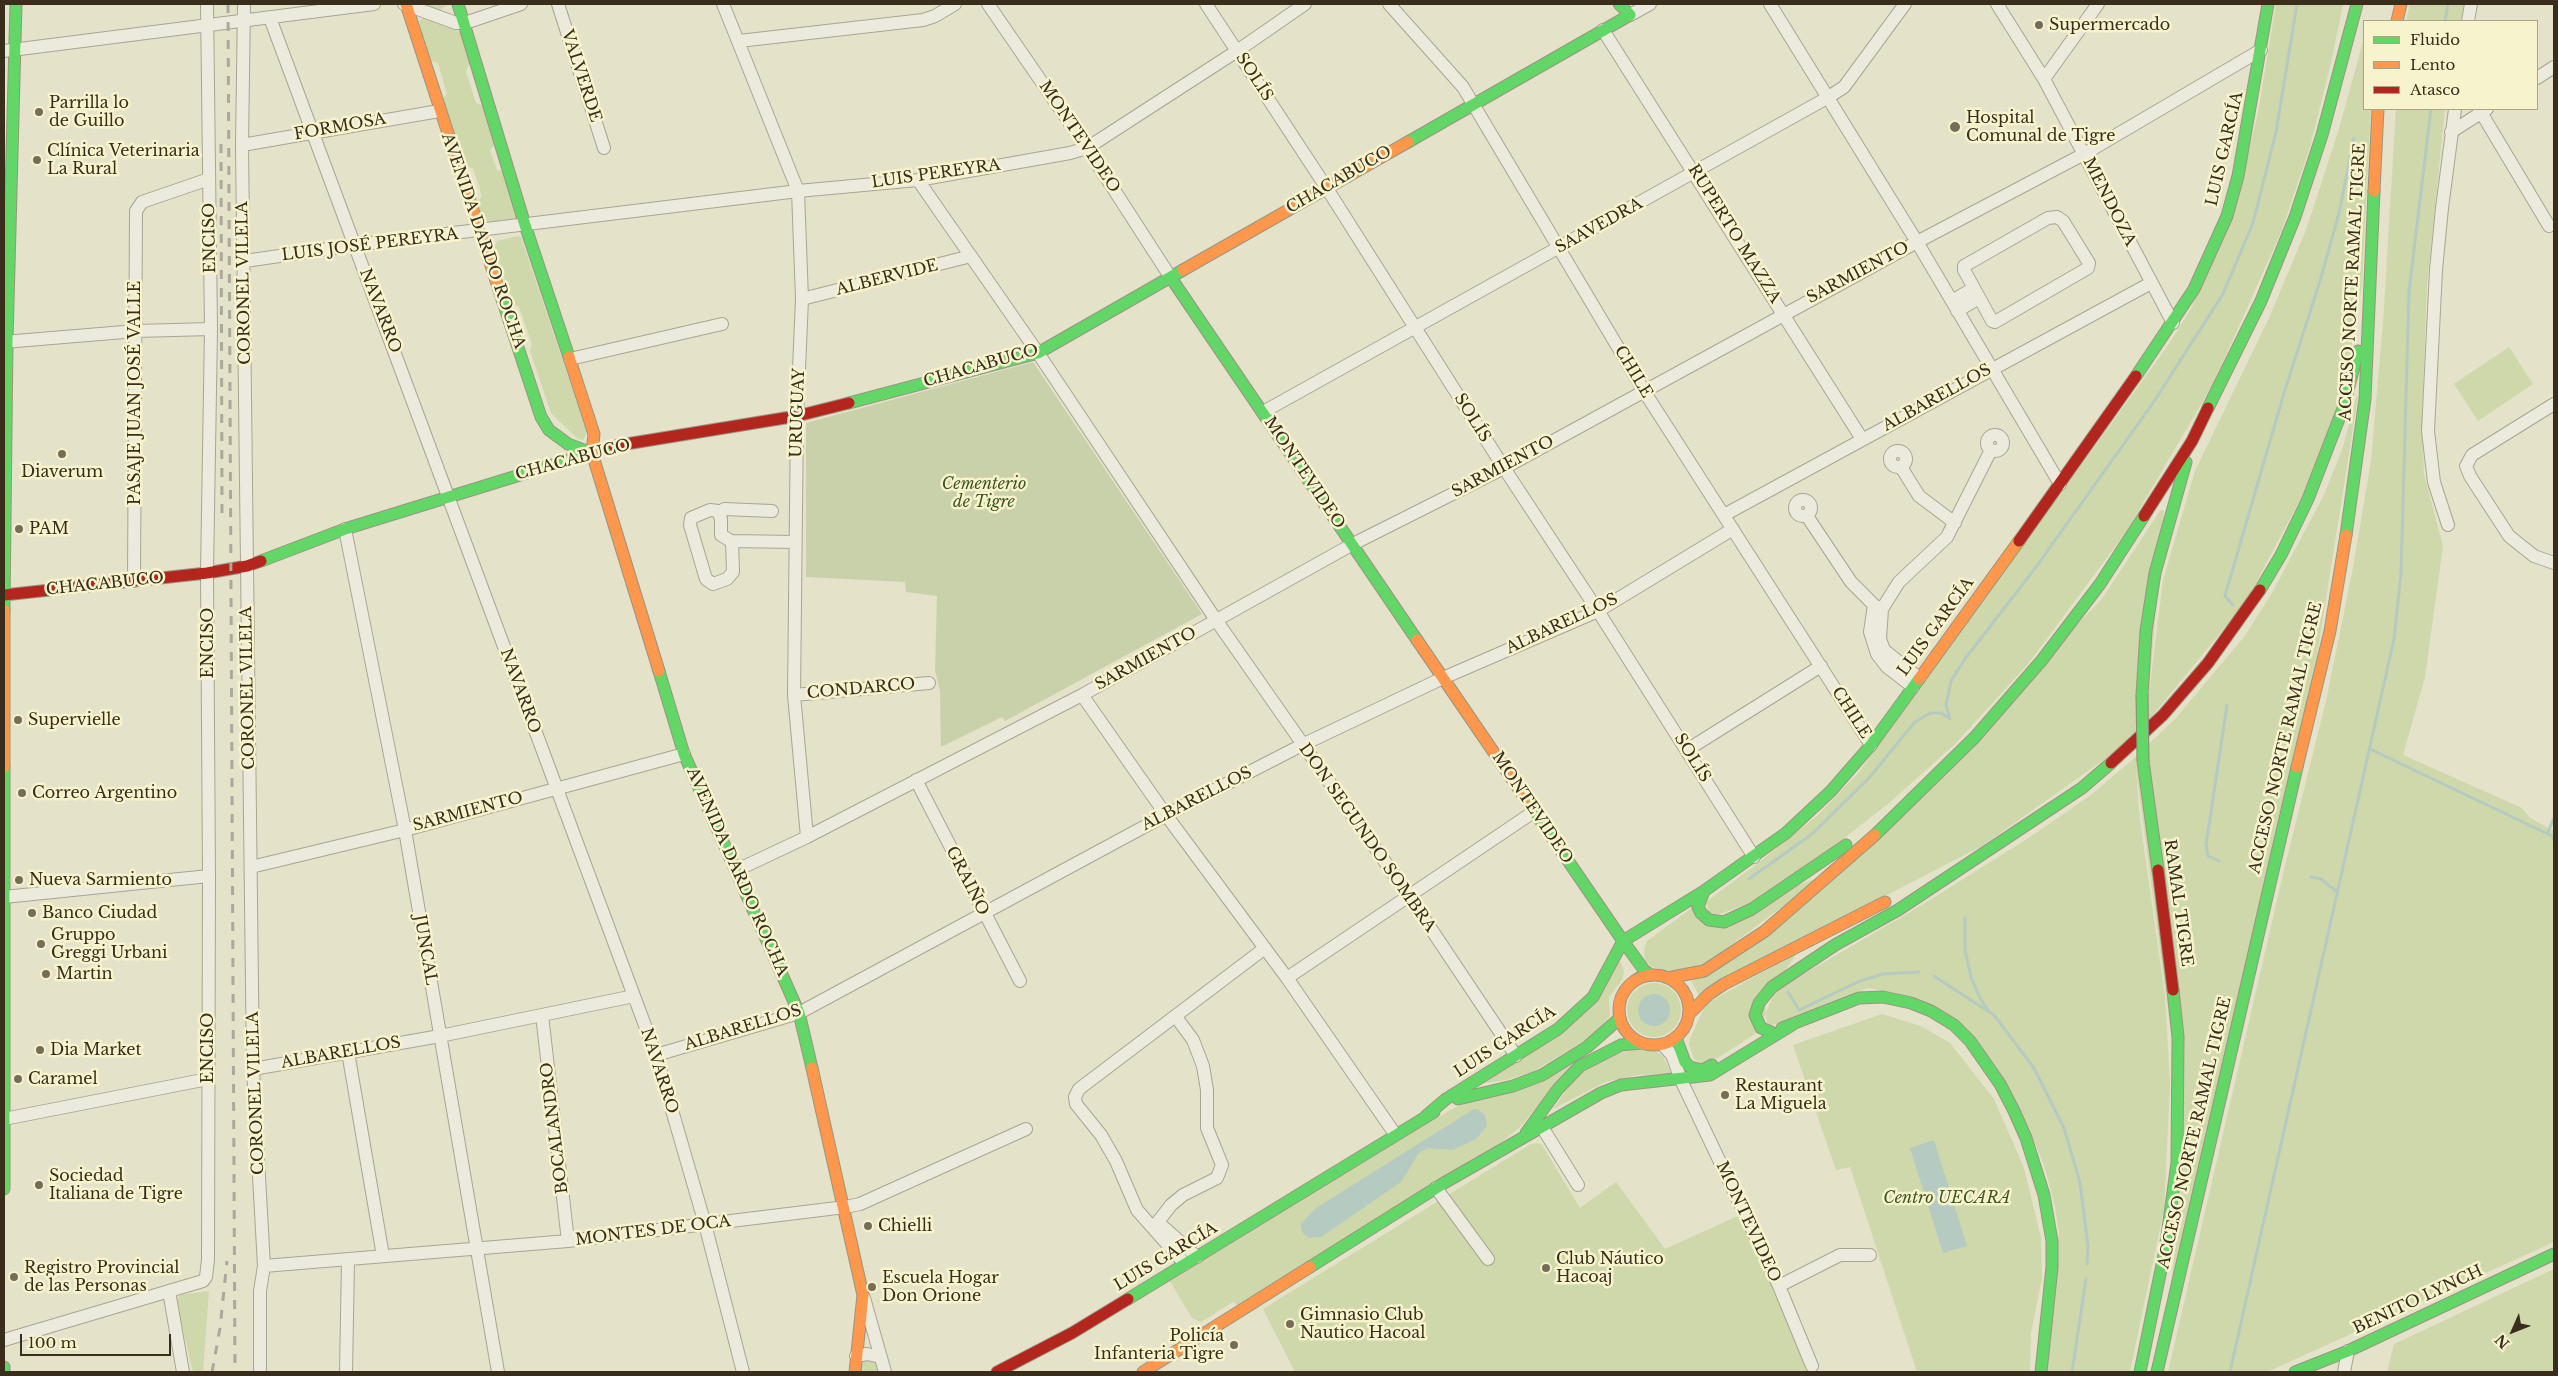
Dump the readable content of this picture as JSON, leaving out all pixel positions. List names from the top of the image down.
{
  "streets": {
    "main road": [
      "MONTEVIDEO",
      "LUIS GARCÍA",
      "CHACABUCO",
      "AVENIDA DARDO ROCHA",
      "ACCESO NORTE RAMAL TIGRE",
      "RAMAL TIGRE",
      "BENITO LYNCH"
    ],
    "street": [
      "VALVERDE",
      "SOLÍS",
      "FORMOSA",
      "LUIS PEREYRA",
      "MENDOZA",
      "SAAVEDRA",
      "RUPERTO MAZZA",
      "ENCISO",
      "LUIS JOSÉ PEREYRA",
      "SARMIENTO",
      "ALBERVIDE",
      "CORONEL VILELA",
      "NAVARRO",
      "CHILE",
      "PASAJE JUAN JOSÉ VALLE",
      "ALBARELLOS",
      "URUGUAY",
      "CONDARCO",
      "DON SEGUNDO SOMBRA",
      "GRAIÑO",
      "JUNCAL",
      "BOCALANDRO",
      "MONTES DE OCA"
    ]
  },
  "crossings": [
    ["SOLÍS", "LUIS GARCÍA"],
    ["SOLÍS", "LUIS PEREYRA"],
    ["SOLÍS", "CHACABUCO"],
    ["SOLÍS", "SAAVEDRA"],
    ["SOLÍS", "SARMIENTO"],
    ["SOLÍS", "ALBARELLOS"],
    ["FORMOSA", "AVENIDA DARDO ROCHA"],
    ["FORMOSA", "CORONEL VILELA"],
    ["FORMOSA", "NAVARRO"],
    ["MONTEVIDEO", "LUIS GARCÍA"],
    ["MONTEVIDEO", "LUIS PEREYRA"],
    ["MONTEVIDEO", "CHACABUCO"],
    ["MONTEVIDEO", "SAAVEDRA"],
    ["MONTEVIDEO", "SARMIENTO"],
    ["MONTEVIDEO", "ALBARELLOS"],
    ["LUIS GARCÍA", "MENDOZA"],
    ["LUIS GARCÍA", "SARMIENTO"],
    ["LUIS GARCÍA", "CHILE"],
    ["LUIS GARCÍA", "DON SEGUNDO SOMBRA"],
    ["LUIS PEREYRA", "AVENIDA DARDO ROCHA"],
    ["LUIS PEREYRA", "LUIS JOSÉ PEREYRA"],
    ["LUIS PEREYRA", "URUGUAY"],
    ["LUIS PEREYRA", "DON SEGUNDO SOMBRA"],
    ["CHACABUCO", "RUPERTO MAZZA"],
    ["CHACABUCO", "ENCISO"],
    ["CHACABUCO", "AVENIDA DARDO ROCHA"],
    ["CHACABUCO", "CORONEL VILELA"],
    ["CHACABUCO", "NAVARRO"],
    ["CHACABUCO", "CHILE"],
    ["CHACABUCO", "PASAJE JUAN JOSÉ VALLE"],
    ["CHACABUCO", "URUGUAY"],
    ["CHACABUCO", "DON SEGUNDO SOMBRA"],
    ["CHACABUCO", "JUNCAL"],
    ["MENDOZA", "SARMIENTO"],
    ["MENDOZA", "ALBARELLOS"],
    ["SAAVEDRA", "RUPERTO MAZZA"],
    ["SAAVEDRA", "CHILE"],
    ["RUPERTO MAZZA", "SARMIENTO"],
    ["RUPERTO MAZZA", "ALBARELLOS"],
    ["ENCISO", "PASAJE JUAN JOSÉ VALLE"],
    ["AVENIDA DARDO ROCHA", "LUIS JOSÉ PEREYRA"],
    ["AVENIDA DARDO ROCHA", "SARMIENTO"],
    ["AVENIDA DARDO ROCHA", "ALBARELLOS"],
    ["AVENIDA DARDO ROCHA", "MONTES DE OCA"],
    ["LUIS JOSÉ PEREYRA", "CORONEL VILELA"],
    ["LUIS JOSÉ PEREYRA", "NAVARRO"],
    ["SARMIENTO", "CORONEL VILELA"],
    ["SARMIENTO", "NAVARRO"],
    ["SARMIENTO", "CHILE"],
    ["SARMIENTO", "URUGUAY"],
    ["SARMIENTO", "DON SEGUNDO SOMBRA"],
    ["SARMIENTO", "GRAIÑO"],
    ["SARMIENTO", "JUNCAL"],
    ["ALBERVIDE", "URUGUAY"],
    ["ALBERVIDE", "DON SEGUNDO SOMBRA"],
    ["CORONEL VILELA", "ALBARELLOS"],
    ["CORONEL VILELA", "MONTES DE OCA"],
    ["NAVARRO", "ALBARELLOS"],
    ["NAVARRO", "MONTES DE OCA"],
    ["CHILE", "ALBARELLOS"],
    ["ALBARELLOS", "DON SEGUNDO SOMBRA"],
    ["ALBARELLOS", "GRAIÑO"],
    ["ALBARELLOS", "JUNCAL"],
    ["ALBARELLOS", "BOCALANDRO"],
    ["URUGUAY", "CONDARCO"],
    ["JUNCAL", "MONTES DE OCA"],
    ["BOCALANDRO", "MONTES DE OCA"]
  ],
  "parks": ["Cementerio de Tigre", "Centro UECARA"],
  "places": [
    "Supermercado",
    "Parrilla lo de Guillo",
    "Hospital Comunal de Tigre",
    "Clínica Veterinaria La Rural",
    "Diaverum",
    "PAM",
    "Supervielle",
    "Correo Argentino",
    "Nueva Sarmiento",
    "Banco Ciudad",
    "Gruppo Greggi Urbani",
    "Martin",
    "Dia Market",
    "Caramel",
    "Restaurant La Miguela",
    "Sociedad Italiana de Tigre",
    "Chielli",
    "Club Náutico Hacoaj",
    "Registro Provincial de las Personas",
    "Escuela Hogar Don Orione",
    "Gimnasio Club Nautico Hacoal",
    "Policía Infanteria Tigre"
  ],
  "legend": ["Fluido", "Lento", "Atasco"],
  "scale_bar": "100 m",
  "north": "bottom left"
}
